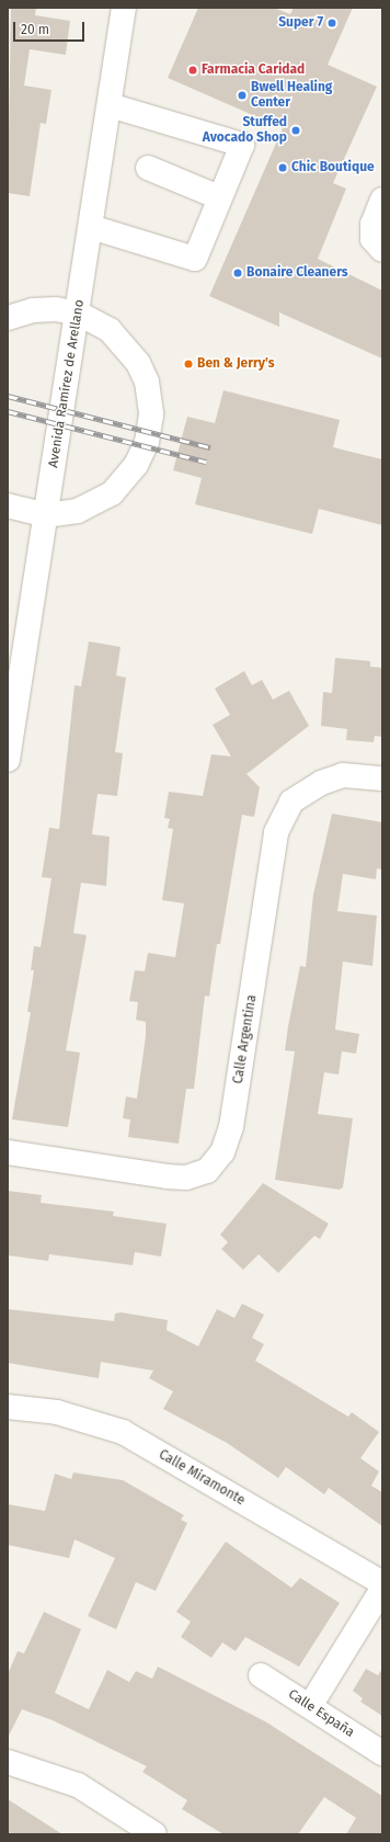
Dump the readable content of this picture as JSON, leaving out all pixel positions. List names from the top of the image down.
{
  "streets": {
    "street": [
      "Avenida Ramírez de Arellano",
      "Calle Argentina",
      "Calle Miramonte",
      "Calle España"
    ]
  },
  "places": [
    "Super 7",
    "Farmacia Caridad",
    "Bwell Healing Center",
    "Stuffed Avocado Shop",
    "Chic Boutique",
    "Bonaire Cleaners",
    "Ben & Jerry's"
  ],
  "scale_bar": "20 m"
}
